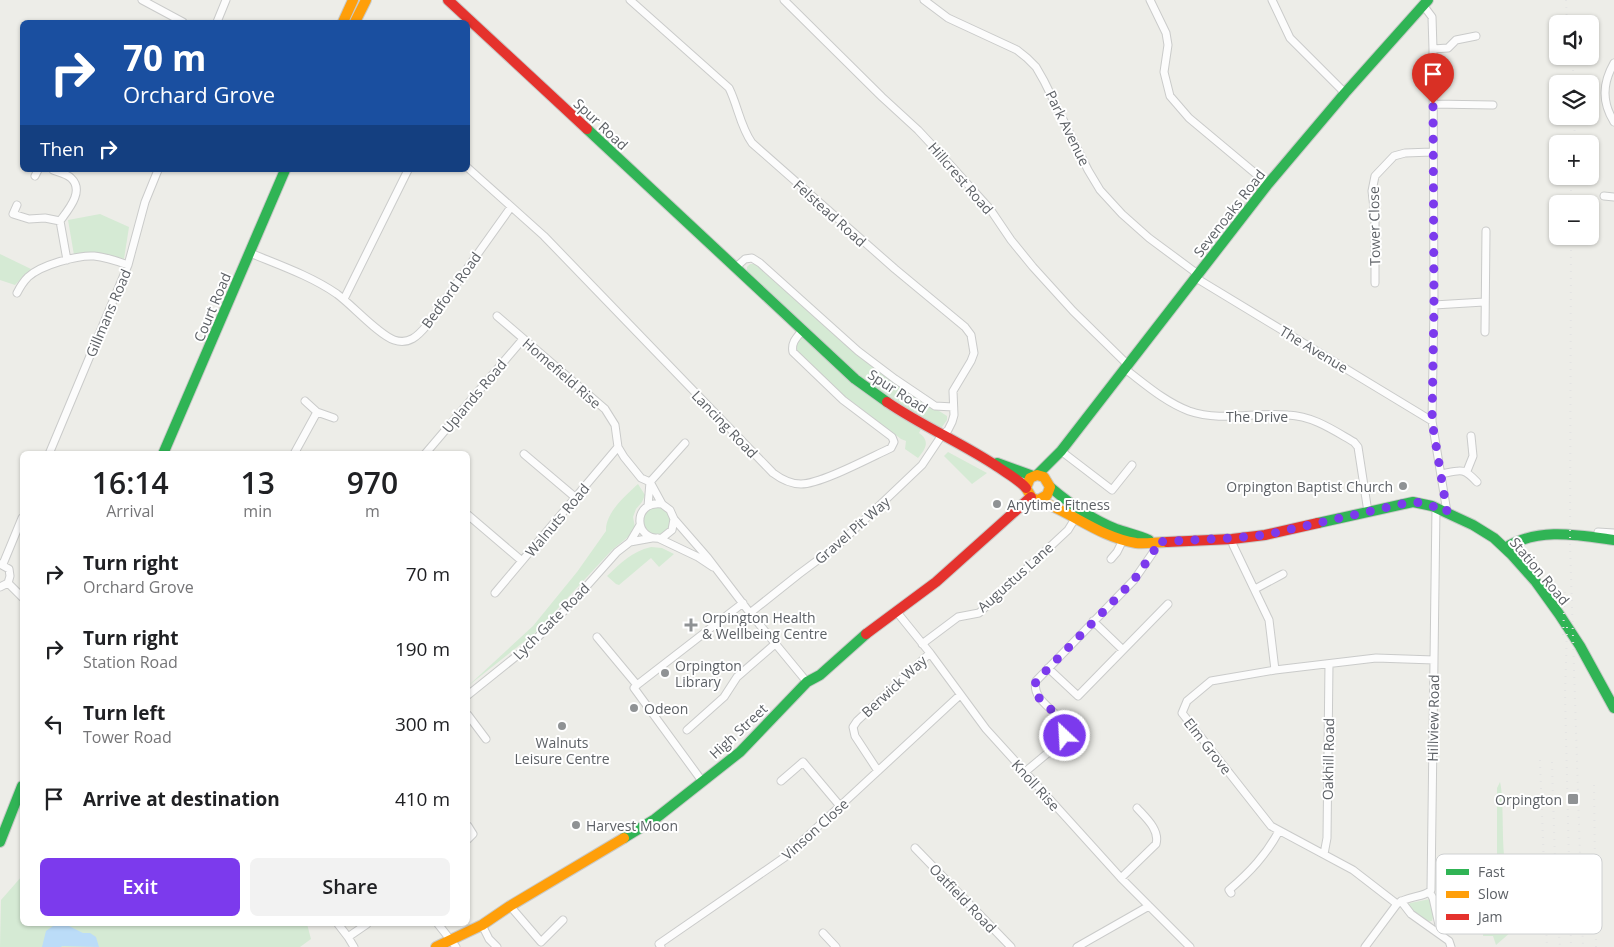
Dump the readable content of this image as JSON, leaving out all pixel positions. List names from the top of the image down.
{
  "streets": {
    "main road": [
      "Spur Road",
      "Sevenoaks Road",
      "Court Road",
      "Station Road",
      "High Street"
    ],
    "street": [
      "Park Avenue",
      "Hillcrest Road",
      "Felstead Road",
      "Tower Close",
      "Bedford Road",
      "Gillmans Road",
      "The Avenue",
      "Homefield Rise",
      "Uplands Road",
      "The Drive",
      "Lancing Road",
      "Walnuts Road",
      "Gravel Pit Way",
      "Augustus Lane",
      "Lych Gate Road",
      "Berwick Way",
      "Hillview Road",
      "Elm Grove",
      "Oakhill Road",
      "Knoll Rise",
      "Vinson Close",
      "Oatfield Road"
    ]
  },
  "crossings": [
    ["Spur Road", "Felstead Road"],
    ["Spur Road", "Sevenoaks Road"],
    ["Spur Road", "Lancing Road"],
    ["Spur Road", "Gravel Pit Way"],
    ["Spur Road", "Station Road"],
    ["Spur Road", "High Street"],
    ["Park Avenue", "Sevenoaks Road"],
    ["Park Avenue", "The Avenue"],
    ["Hillcrest Road", "Sevenoaks Road"],
    ["Hillcrest Road", "The Drive"],
    ["Felstead Road", "Gravel Pit Way"],
    ["Sevenoaks Road", "The Avenue"],
    ["Sevenoaks Road", "The Drive"],
    ["Sevenoaks Road", "Station Road"],
    ["Sevenoaks Road", "High Street"],
    ["Bedford Road", "Court Road"],
    ["Bedford Road", "Lancing Road"],
    ["Homefield Rise", "Uplands Road"],
    ["Homefield Rise", "Walnuts Road"],
    ["Homefield Rise", "Gravel Pit Way"],
    ["Homefield Rise", "Lych Gate Road"],
    ["Homefield Rise", "High Street"],
    ["The Drive", "Station Road"],
    ["Station Road", "Augustus Lane"],
    ["Station Road", "Hillview Road"],
    ["Station Road", "High Street"],
    ["Augustus Lane", "Knoll Rise"],
    ["Berwick Way", "Knoll Rise"],
    ["Berwick Way", "Vinson Close"],
    ["Hillview Road", "Elm Grove"],
    ["High Street", "Knoll Rise"],
    ["Elm Grove", "Oakhill Road"],
    ["Knoll Rise", "Vinson Close"]
  ],
  "places": {
    "other": [
      "Orpington Baptist Church",
      "Anytime Fitness",
      "Orpington Library",
      "Odeon",
      "Walnuts Leisure Centre",
      "Harvest Moon"
    ],
    "health": ["Orpington Health & Wellbeing Centre"],
    "transit": ["Orpington"]
  },
  "legend": ["Fast", "Slow", "Jam"],
  "page": {
    "map_buttons": ["+", "−"],
    "turn": ["70 m", "Orchard Grove"],
    "then": "Then",
    "eta": [
      "16:14",
      "Arrival",
      "13",
      "min",
      "970",
      "m"
    ],
    "list": [
      {
        "name": "Turn right",
        "note": "Orchard Grove",
        "value": "70 m"
      },
      {
        "name": "Turn right",
        "note": "Station Road",
        "value": "190 m"
      },
      {
        "name": "Turn left",
        "note": "Tower Road",
        "value": "300 m"
      },
      {
        "name": "Arrive at destination",
        "value": "410 m"
      }
    ],
    "buttons": ["Exit", "Share"]
  }
}
